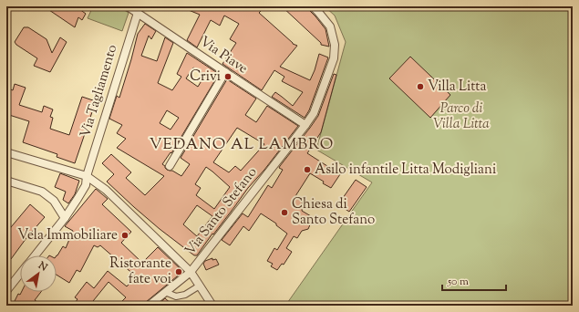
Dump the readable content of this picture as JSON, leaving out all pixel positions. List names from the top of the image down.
{
  "streets": {
    "street": ["Via Piave", "Via Tagliamento", "Via Santo Stefano"]
  },
  "crossings": [
    ["Via Piave", "Via Tagliamento"],
    ["Via Piave", "Via Santo Stefano"]
  ],
  "districts": ["VEDANO AL LAMBRO"],
  "parks": ["Parco di Villa Litta"],
  "places": [
    "Crivi",
    "Villa Litta",
    "Asilo infantile Litta Modigliani",
    "Chiesa di Santo Stefano",
    "Vela Immobiliare",
    "Ristorante fate voi"
  ],
  "scale_bar": "50 m",
  "north": "top right"
}
